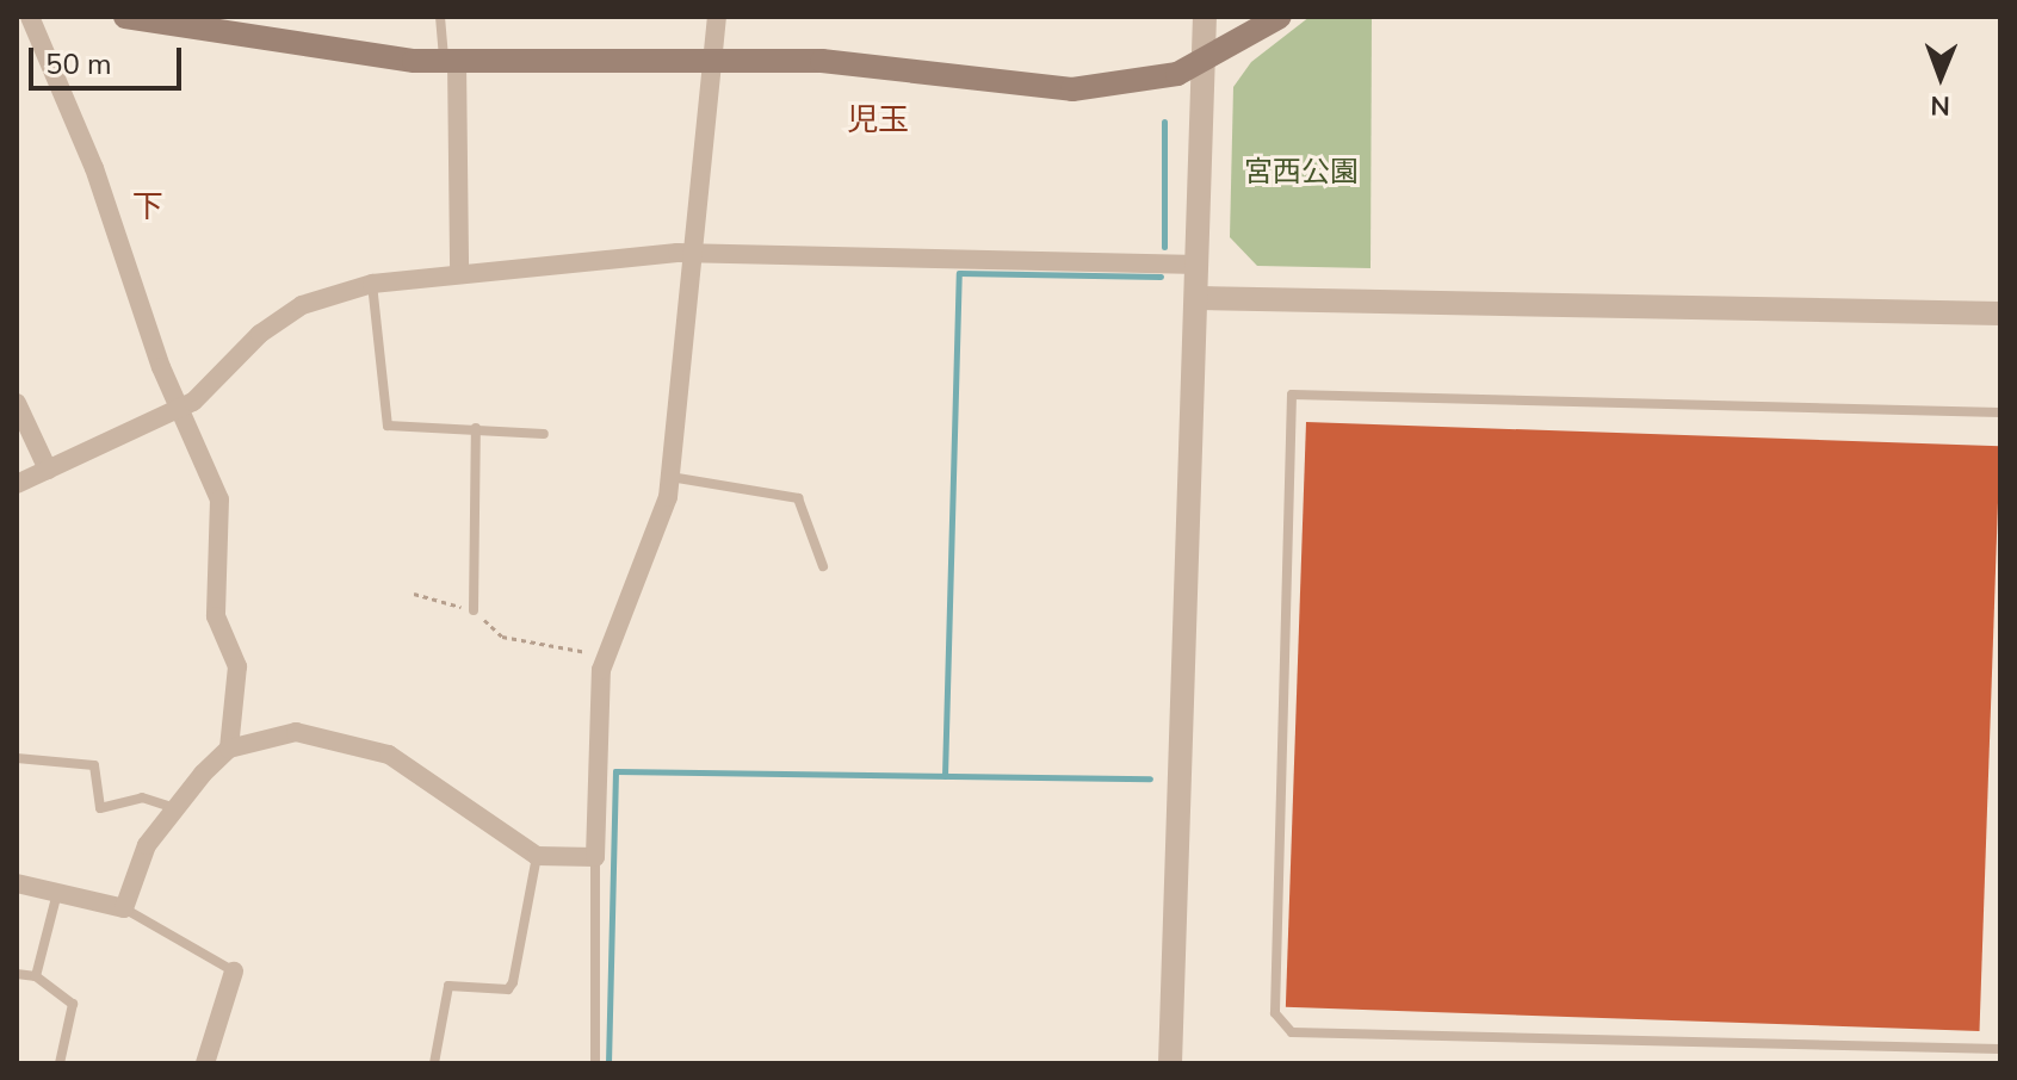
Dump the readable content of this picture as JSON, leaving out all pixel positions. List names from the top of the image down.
{
  "districts": ["児玉", "下"],
  "parks": ["宮西公園"],
  "scale_bar": "50 m",
  "north": "bottom"
}
